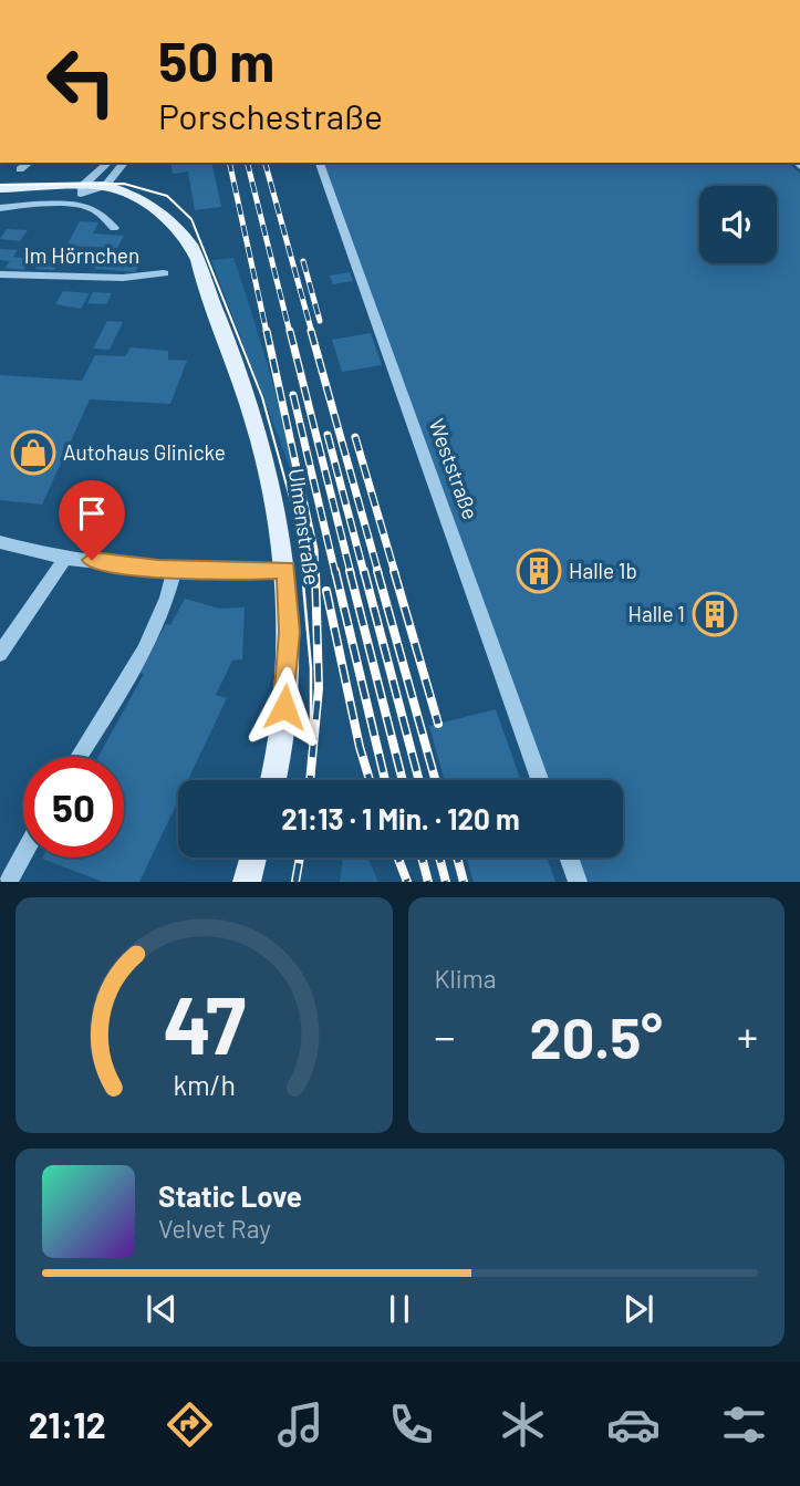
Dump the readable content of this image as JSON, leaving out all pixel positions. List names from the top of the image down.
{
  "streets": {
    "main road": ["Ulmenstraße"],
    "street": ["Im Hörnchen", "Weststraße"]
  },
  "places": {
    "shop": ["Autohaus Glinicke"],
    "building": ["Halle 1b", "Halle 1"]
  },
  "page": {
    "turn": ["50 m", "Porschestraße"],
    "limit": "50",
    "trip": "21:13 · 1 Min. · 120 m",
    "tile": "Klima",
    "heat": ["−", "20.5°", "+"],
    "song": ["Static Love", "Velvet Ray"],
    "tabs": "21:12",
    "gauge": ["47", "km/h"]
  }
}
